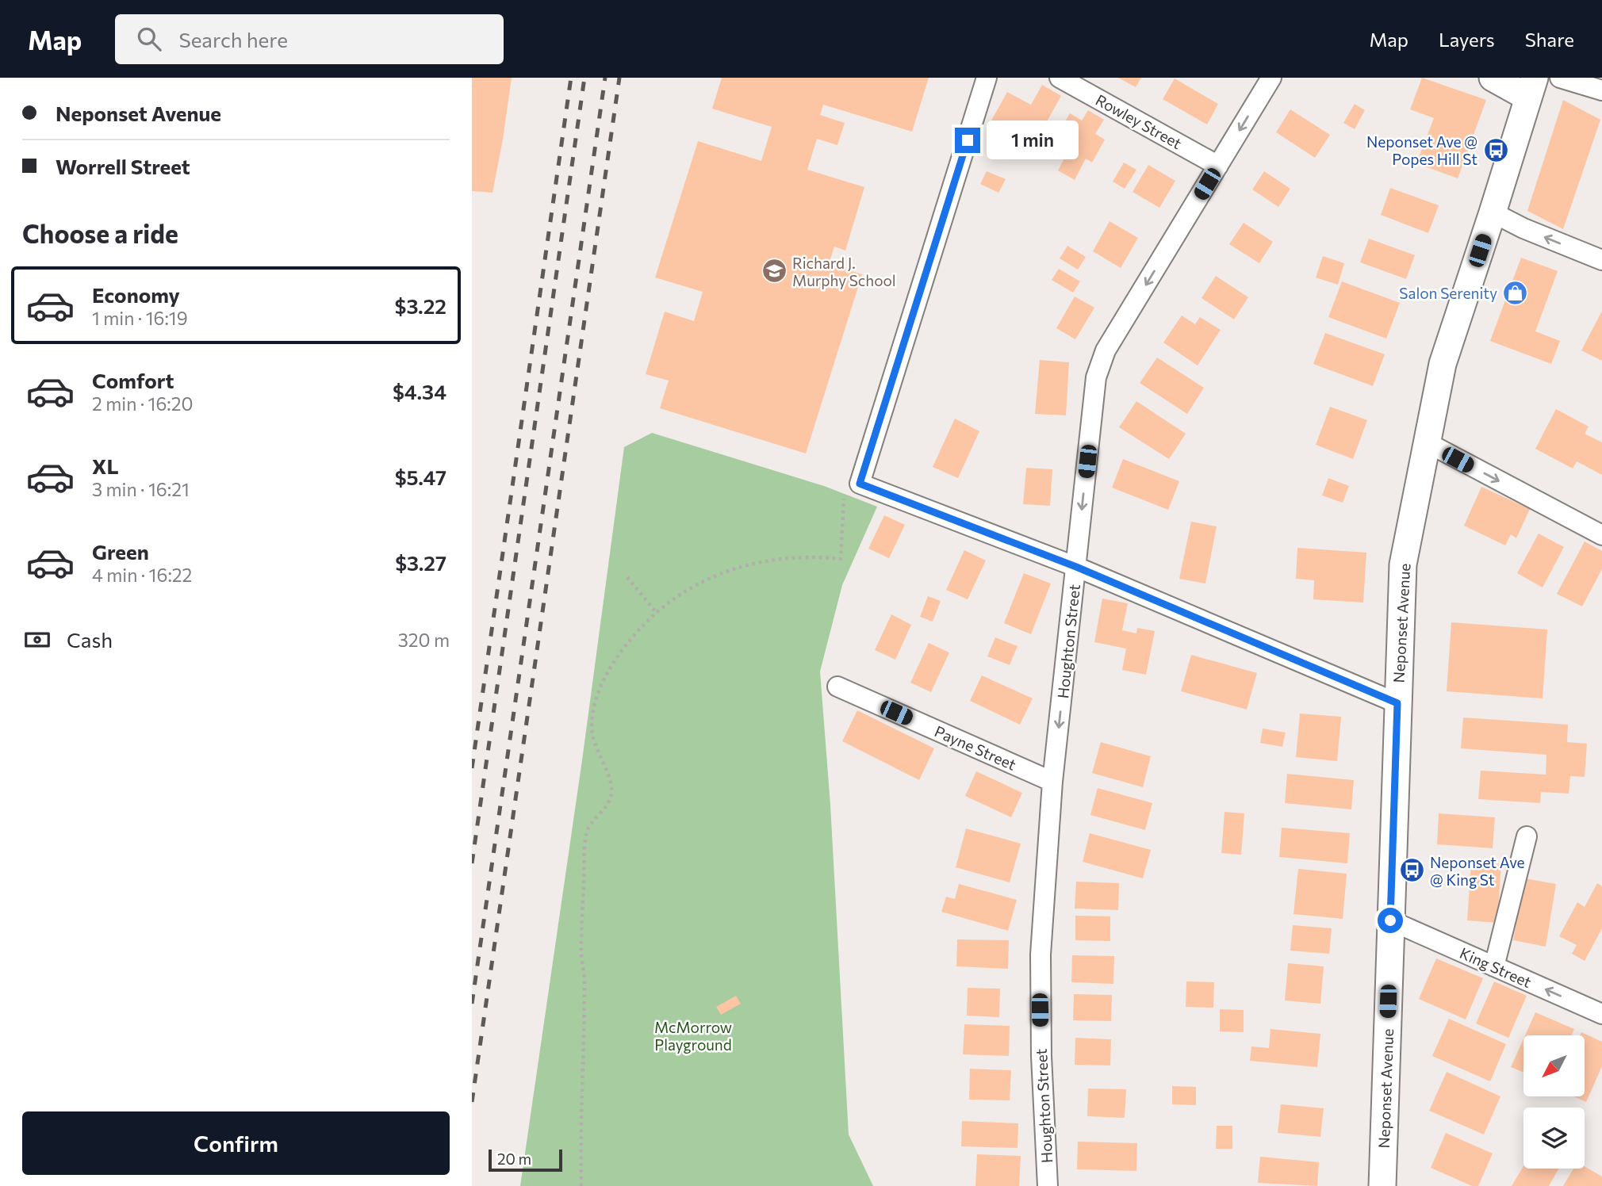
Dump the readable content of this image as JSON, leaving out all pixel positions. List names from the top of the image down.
{
  "streets": {
    "main road": ["Neponset Avenue"],
    "street": [
      "Rowley Street",
      "Houghton Street",
      "Payne Street",
      "King Street"
    ]
  },
  "crossings": [
    ["Rowley Street", "Houghton Street"],
    ["Neponset Avenue", "King Street"],
    ["Houghton Street", "Payne Street"]
  ],
  "one_way": ["Houghton Street", "King Street"],
  "parks": ["McMorrow Playground"],
  "places": {
    "bus stop": ["Neponset Ave @ Popes Hill St", "Neponset Ave @ King St"],
    "school or university": ["Richard J. Murphy School"],
    "shop": ["Salon Serenity"]
  },
  "scale_bar": "20 m",
  "north": "bottom left",
  "page": {
    "header": "Map",
    "search": "Search here",
    "nav": ["Map", "Layers", "Share"],
    "banner": ["Neponset Avenue", "Worrell Street"],
    "bubble": "1 min",
    "heading": "Choose a ride",
    "list": [
      {
        "name": "Economy",
        "note": "1 min · 16:19",
        "value": "$3.22"
      },
      {
        "name": "Comfort",
        "note": "2 min · 16:20",
        "value": "$4.34"
      },
      {
        "name": "XL",
        "note": "3 min · 16:21",
        "value": "$5.47"
      },
      {
        "name": "Green",
        "note": "4 min · 16:22",
        "value": "$3.27"
      }
    ],
    "pay": ["Cash", "320 m"],
    "buttons": "Confirm",
    "scale": "20 m"
  }
}
